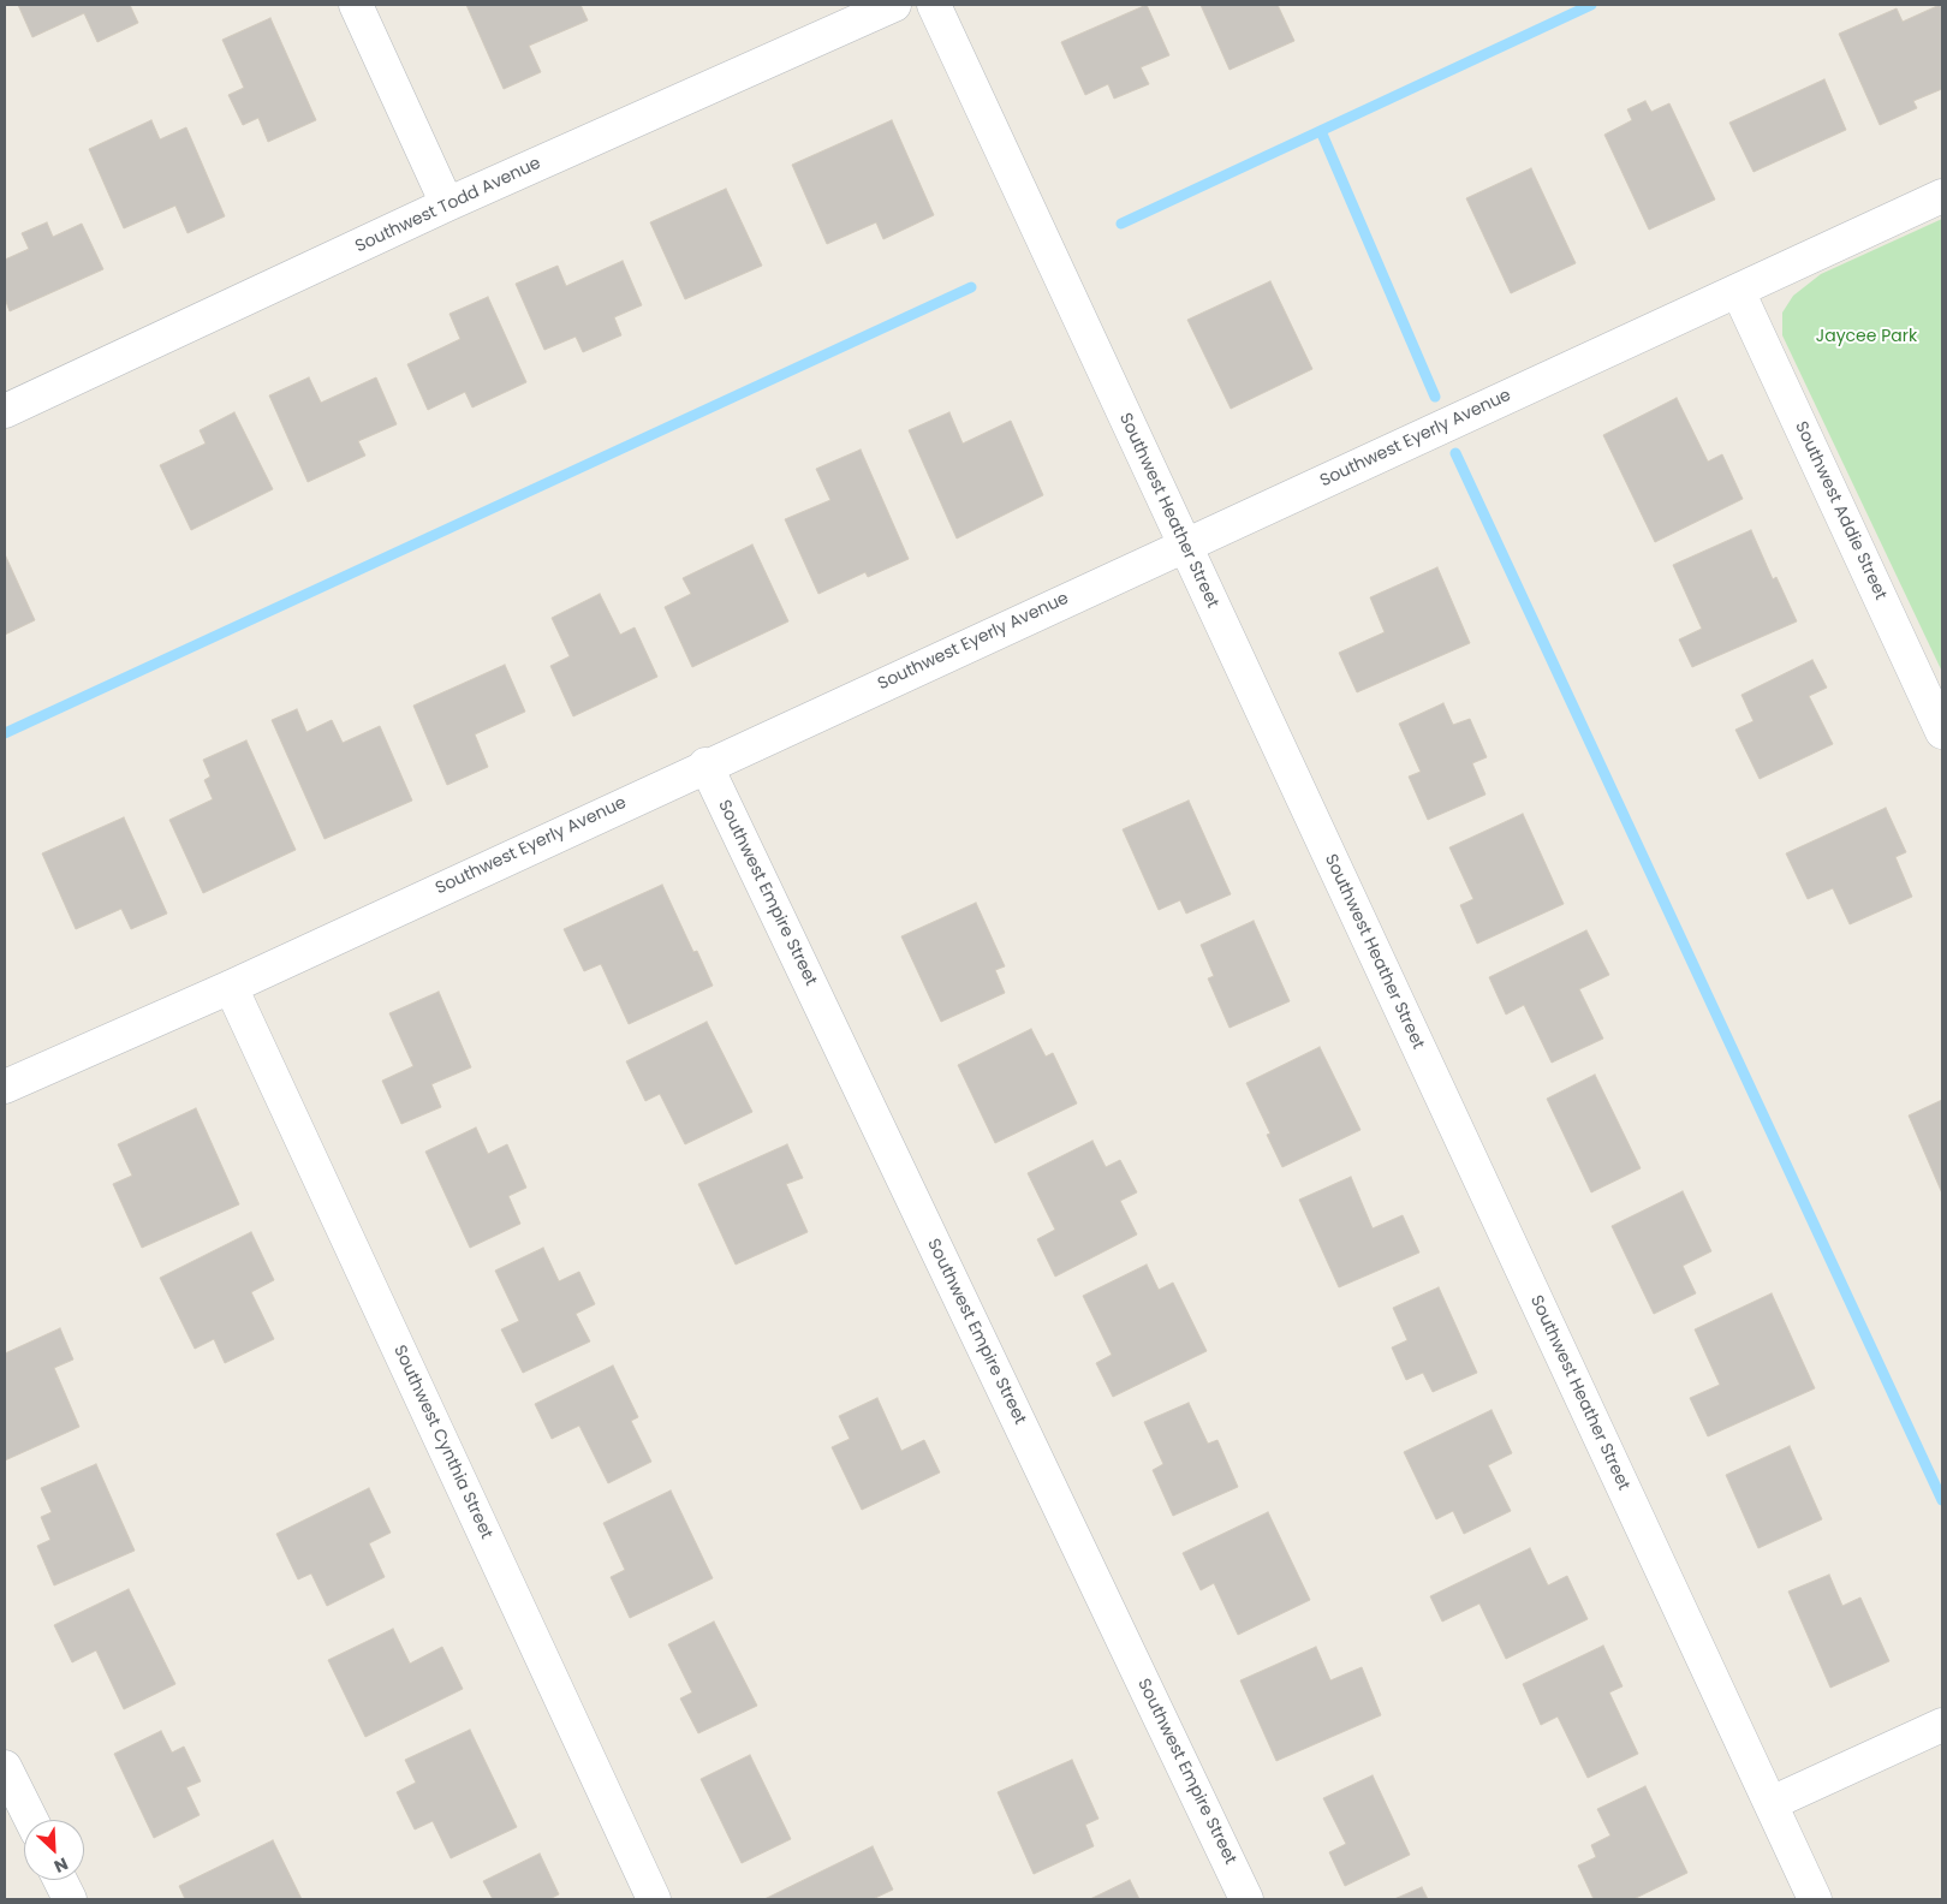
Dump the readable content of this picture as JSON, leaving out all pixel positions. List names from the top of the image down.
{
  "streets": {
    "street": [
      "Southwest Todd Avenue",
      "Southwest Eyerly Avenue",
      "Southwest Heather Street",
      "Southwest Addie Street",
      "Southwest Empire Street",
      "Southwest Cynthia Street"
    ]
  },
  "crossings": [
    ["Southwest Eyerly Avenue", "Southwest Heather Street"],
    ["Southwest Eyerly Avenue", "Southwest Addie Street"],
    ["Southwest Eyerly Avenue", "Southwest Empire Street"],
    ["Southwest Eyerly Avenue", "Southwest Cynthia Street"]
  ],
  "parks": ["Jaycee Park"],
  "north": "bottom right"
}
